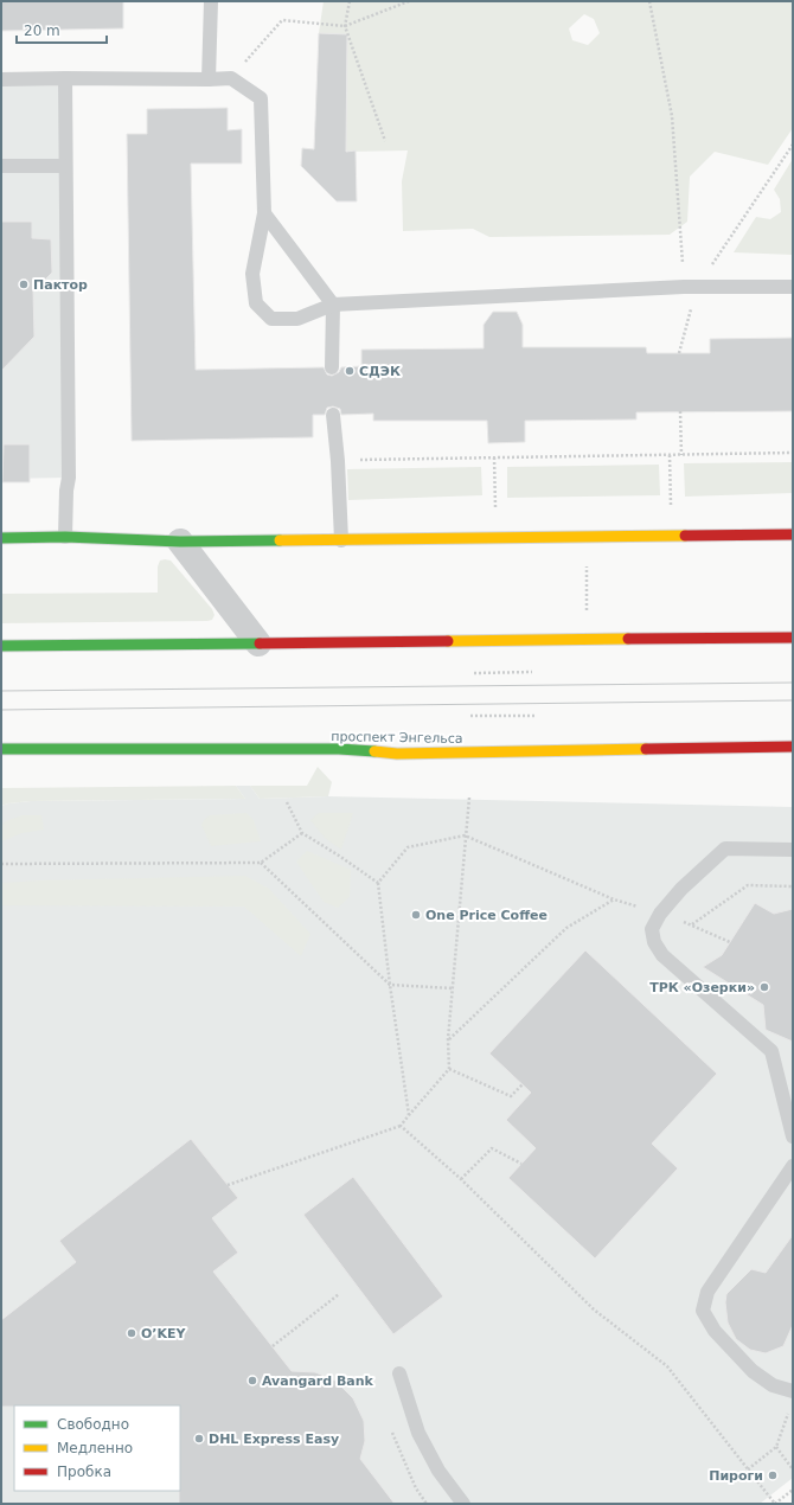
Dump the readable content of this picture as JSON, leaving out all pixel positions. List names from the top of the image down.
{
  "streets": {
    "main road": ["проспект Энгельса"]
  },
  "places": [
    "Пактор",
    "СДЭК",
    "One Price Coffee",
    "ТРК «Озерки»",
    "O’KEY",
    "Avangard Bank",
    "DHL Express Easy",
    "Пироги"
  ],
  "legend": ["Свободно", "Медленно", "Пробка"],
  "scale_bar": "20 m"
}
